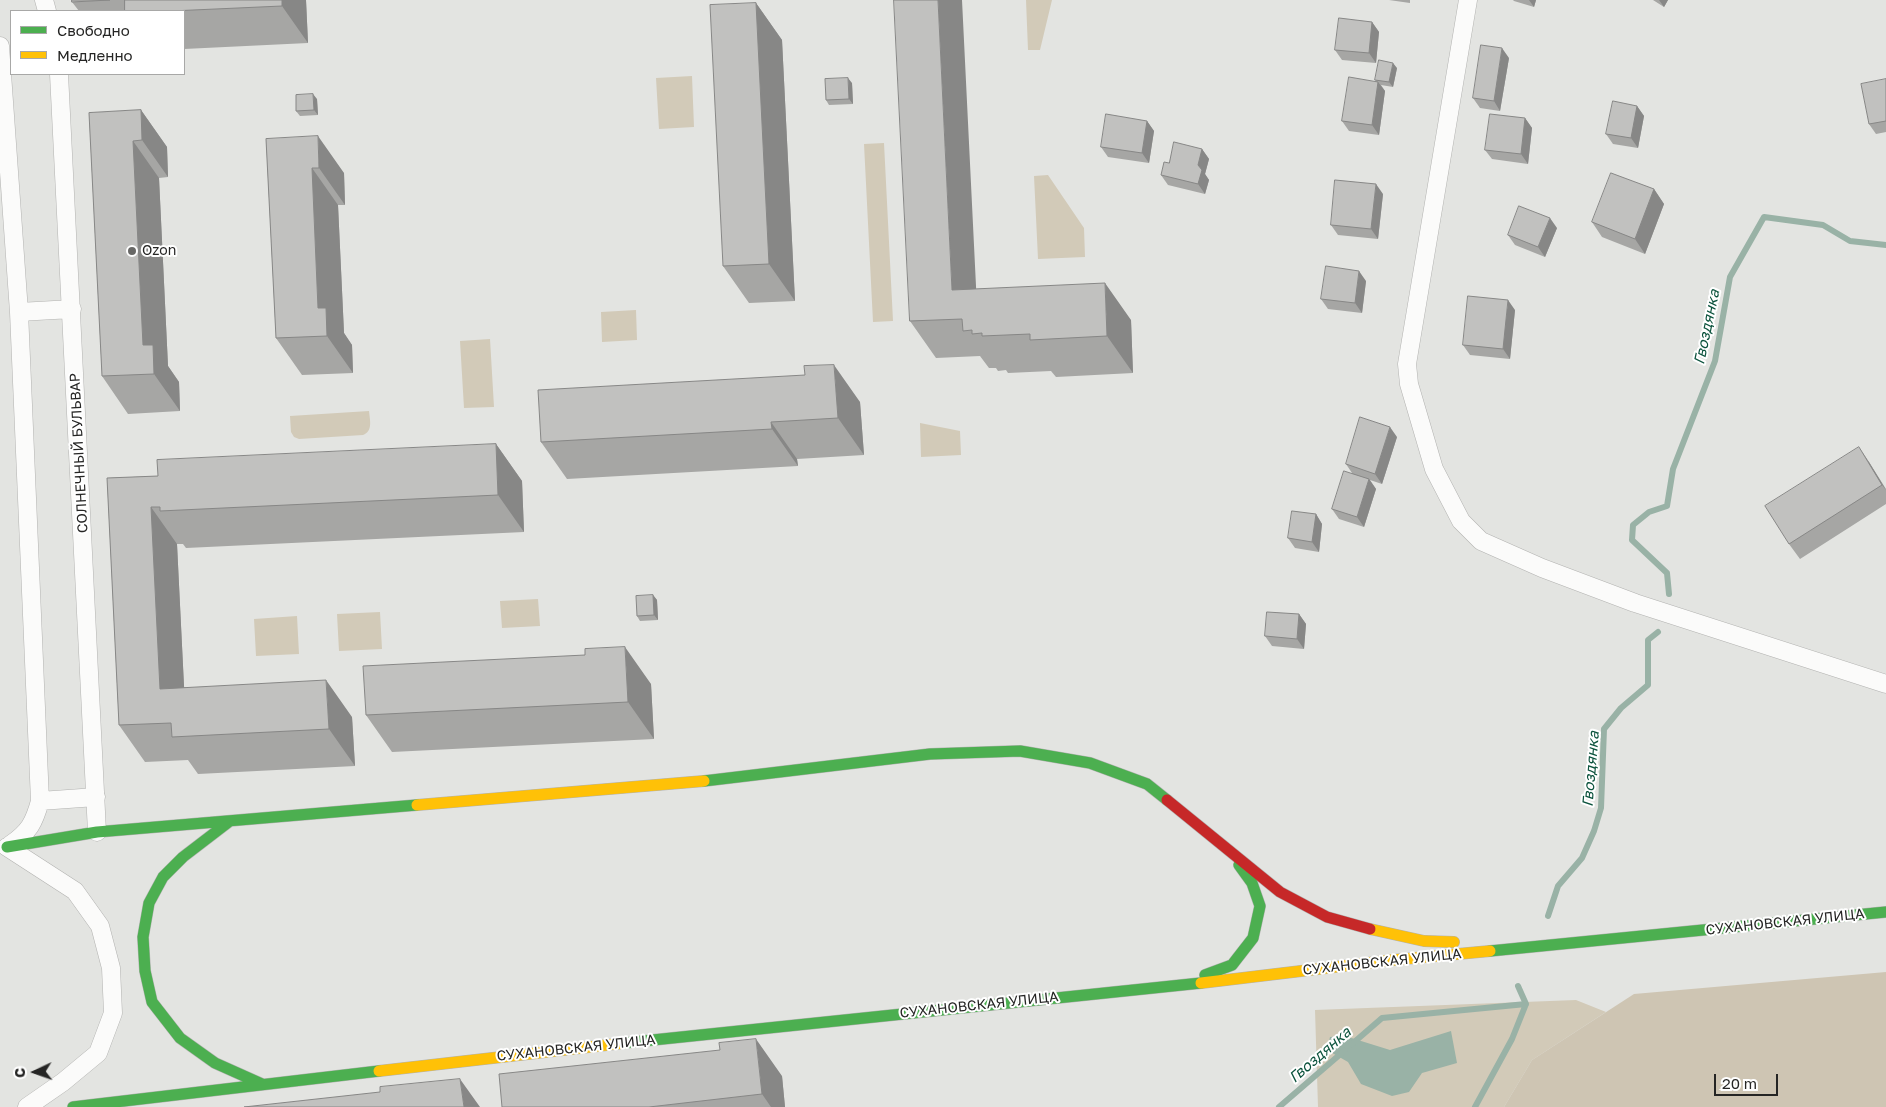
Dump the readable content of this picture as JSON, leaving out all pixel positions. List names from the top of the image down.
{
  "streets": {
    "street": ["СОЛНЕЧНЫЙ БУЛЬВАР", "СУХАНОВСКАЯ УЛИЦА"]
  },
  "water": ["Гвоздянка"],
  "places": ["Ozon"],
  "legend": ["Свободно", "Медленно"],
  "scale_bar": "20 m",
  "north": "left"
}
